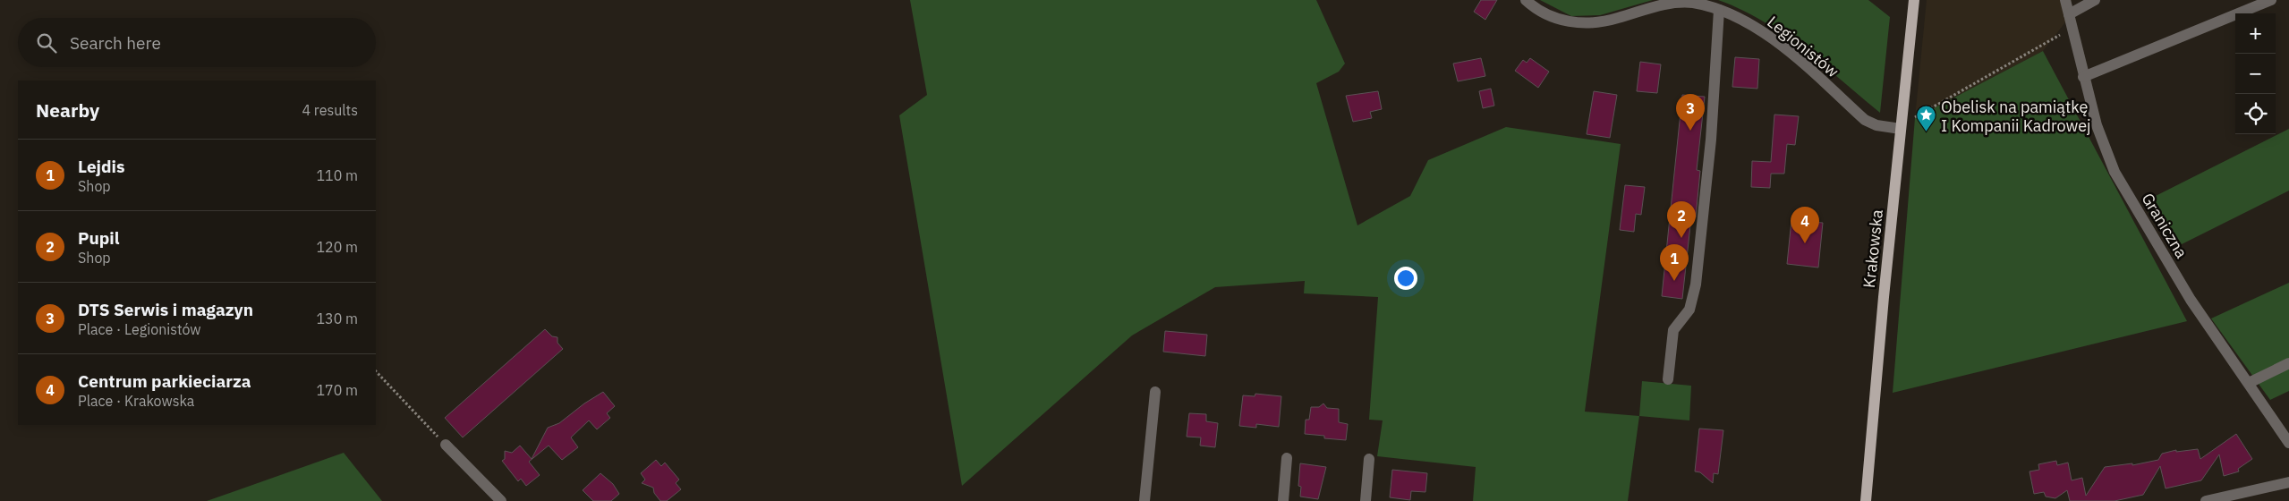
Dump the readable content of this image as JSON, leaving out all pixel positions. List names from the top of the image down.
{
  "streets": {
    "main road": ["Krakowska"],
    "street": ["Legionistów", "Graniczna"]
  },
  "crossings": [
    ["Legionistów", "Krakowska"]
  ],
  "places": {
    "place": ["Obelisk na pamiątkę I Kompanii Kadrowej"]
  },
  "page": {
    "map_buttons": ["+", "−"],
    "search": "Search here",
    "heading": ["Nearby", "4 results"],
    "pins": [
      "3",
      "2",
      "4",
      "1"
    ],
    "list": [
      {
        "mark": "1",
        "name": "Lejdis",
        "note": "Shop",
        "value": "110 m"
      },
      {
        "mark": "2",
        "name": "Pupil",
        "note": "Shop",
        "value": "120 m"
      },
      {
        "mark": "3",
        "name": "DTS Serwis i magazyn",
        "note": "Place · Legionistów",
        "value": "130 m"
      },
      {
        "mark": "4",
        "name": "Centrum parkieciarza",
        "note": "Place · Krakowska",
        "value": "170 m"
      }
    ]
  }
}
